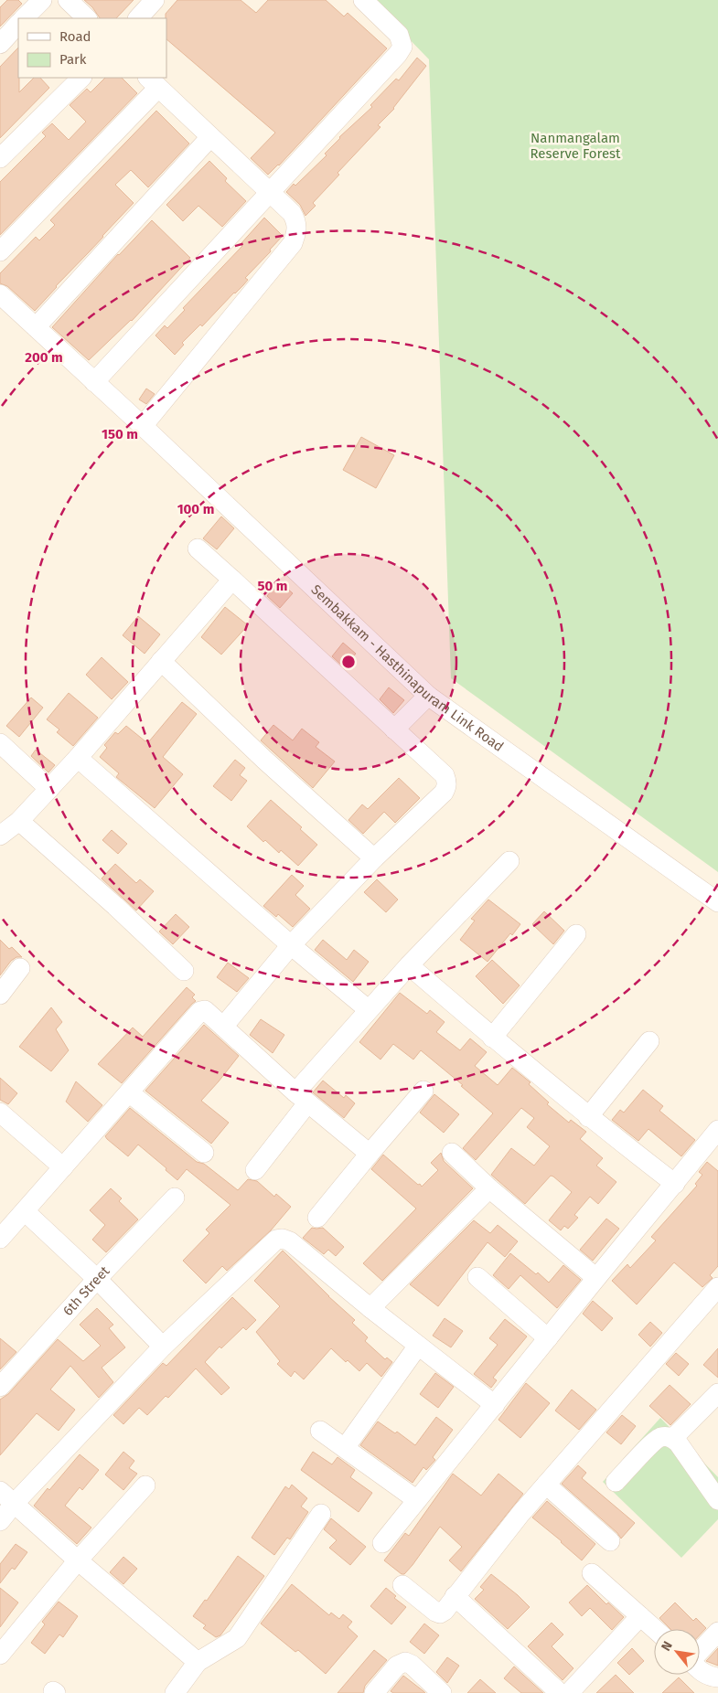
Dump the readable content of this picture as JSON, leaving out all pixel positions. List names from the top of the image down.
{
  "streets": {
    "street": ["Sembakkam - Hasthinapuram Link Road", "6th Street"]
  },
  "parks": ["Nanmangalam Reserve Forest"],
  "legend": ["Road", "Park"],
  "north": "top left",
  "rings": [
    "200 m",
    "150 m",
    "100 m",
    "50 m"
  ]
}
